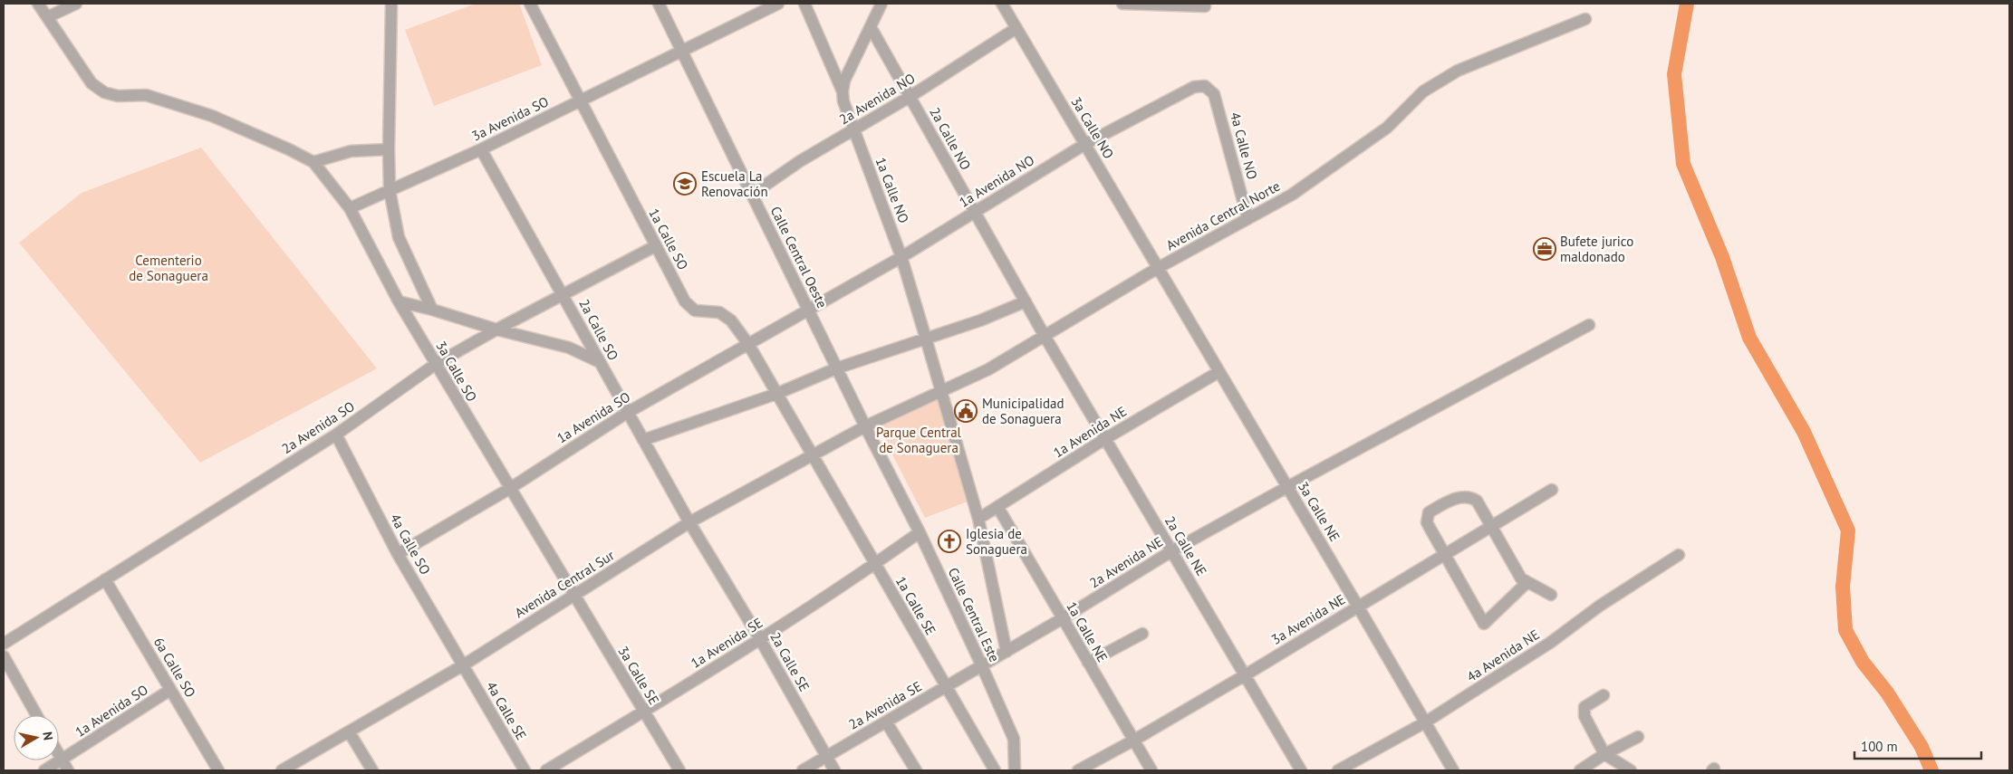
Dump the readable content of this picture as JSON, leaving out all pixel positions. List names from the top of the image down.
{
  "streets": {
    "street": [
      "2a Avenida NO",
      "3a Avenida SO",
      "3a Calle NO",
      "2a Calle NO",
      "4a Calle NO",
      "1a Avenida NO",
      "1a Calle NO",
      "Avenida Central Norte",
      "1a Calle SO",
      "Calle Central Oeste",
      "2a Calle SO",
      "3a Calle SO",
      "1a Avenida SO",
      "2a Avenida SO",
      "1a Avenida NE",
      "3a Calle NE",
      "4a Calle SO",
      "2a Calle NE",
      "2a Avenida NE",
      "Avenida Central Sur",
      "1a Calle SE",
      "Calle Central Este",
      "3a Avenida NE",
      "1a Calle NE",
      "1a Avenida SE",
      "4a Avenida NE",
      "2a Calle SE",
      "6a Calle SO",
      "3a Calle SE",
      "2a Avenida SE",
      "4a Calle SE"
    ]
  },
  "crossings": [
    ["2a Avenida NO", "3a Calle NO"],
    ["2a Avenida NO", "2a Calle NO"],
    ["2a Avenida NO", "1a Calle NO"],
    ["2a Avenida NO", "Calle Central Oeste"],
    ["3a Avenida SO", "1a Calle SO"],
    ["3a Avenida SO", "Calle Central Oeste"],
    ["3a Avenida SO", "2a Calle SO"],
    ["3a Avenida SO", "3a Calle SO"],
    ["3a Calle NO", "1a Avenida NO"],
    ["3a Calle NO", "Avenida Central Norte"],
    ["3a Calle NO", "3a Calle NE"],
    ["2a Calle NO", "1a Avenida NO"],
    ["2a Calle NO", "Avenida Central Norte"],
    ["2a Calle NO", "2a Calle NE"],
    ["4a Calle NO", "1a Avenida NO"],
    ["4a Calle NO", "Avenida Central Norte"],
    ["1a Avenida NO", "1a Calle NO"],
    ["1a Avenida NO", "Calle Central Oeste"],
    ["1a Avenida NO", "1a Avenida SO"],
    ["1a Calle NO", "Avenida Central Norte"],
    ["Avenida Central Norte", "Calle Central Oeste"],
    ["Avenida Central Norte", "3a Calle NE"],
    ["Avenida Central Norte", "2a Calle NE"],
    ["Avenida Central Norte", "Avenida Central Sur"],
    ["Avenida Central Norte", "Calle Central Este"],
    ["1a Calle SO", "1a Avenida SO"],
    ["1a Calle SO", "2a Avenida SO"],
    ["1a Calle SO", "Avenida Central Sur"],
    ["1a Calle SO", "1a Calle SE"],
    ["Calle Central Oeste", "1a Avenida SO"],
    ["Calle Central Oeste", "Avenida Central Sur"],
    ["Calle Central Oeste", "Calle Central Este"],
    ["2a Calle SO", "1a Avenida SO"],
    ["2a Calle SO", "2a Avenida SO"],
    ["2a Calle SO", "Avenida Central Sur"],
    ["2a Calle SO", "2a Calle SE"],
    ["3a Calle SO", "1a Avenida SO"],
    ["3a Calle SO", "2a Avenida SO"],
    ["3a Calle SO", "Avenida Central Sur"],
    ["3a Calle SO", "3a Calle SE"],
    ["1a Avenida SO", "4a Calle SO"],
    ["1a Avenida SO", "6a Calle SO"],
    ["2a Avenida SO", "4a Calle SO"],
    ["2a Avenida SO", "6a Calle SO"],
    ["1a Avenida NE", "3a Calle NE"],
    ["1a Avenida NE", "2a Calle NE"],
    ["1a Avenida NE", "1a Calle NE"],
    ["3a Calle NE", "2a Avenida NE"],
    ["3a Calle NE", "3a Avenida NE"],
    ["3a Calle NE", "4a Avenida NE"],
    ["4a Calle SO", "Avenida Central Sur"],
    ["4a Calle SO", "4a Calle SE"],
    ["2a Calle NE", "2a Avenida NE"],
    ["2a Calle NE", "3a Avenida NE"],
    ["2a Avenida NE", "Calle Central Este"],
    ["2a Avenida NE", "1a Calle NE"],
    ["2a Avenida NE", "2a Avenida SE"],
    ["Avenida Central Sur", "1a Calle SE"],
    ["Avenida Central Sur", "Calle Central Este"],
    ["Avenida Central Sur", "2a Calle SE"],
    ["Avenida Central Sur", "3a Calle SE"],
    ["Avenida Central Sur", "4a Calle SE"],
    ["1a Calle SE", "1a Avenida SE"],
    ["1a Calle SE", "2a Avenida SE"],
    ["Calle Central Este", "1a Avenida SE"],
    ["Calle Central Este", "2a Avenida SE"],
    ["3a Avenida NE", "1a Calle NE"],
    ["1a Avenida SE", "2a Calle SE"],
    ["1a Avenida SE", "3a Calle SE"],
    ["2a Calle SE", "2a Avenida SE"]
  ],
  "parks": ["Cementerio de Sonaguera", "Parque Central de Sonaguera"],
  "places": {
    "school or university": ["Escuela La Renovación"],
    "office": ["Bufete jurico maldonado"],
    "public building": ["Municipalidad de Sonaguera"],
    "church": ["Iglesia de Sonaguera"]
  },
  "scale_bar": "100 m",
  "north": "right"
}
